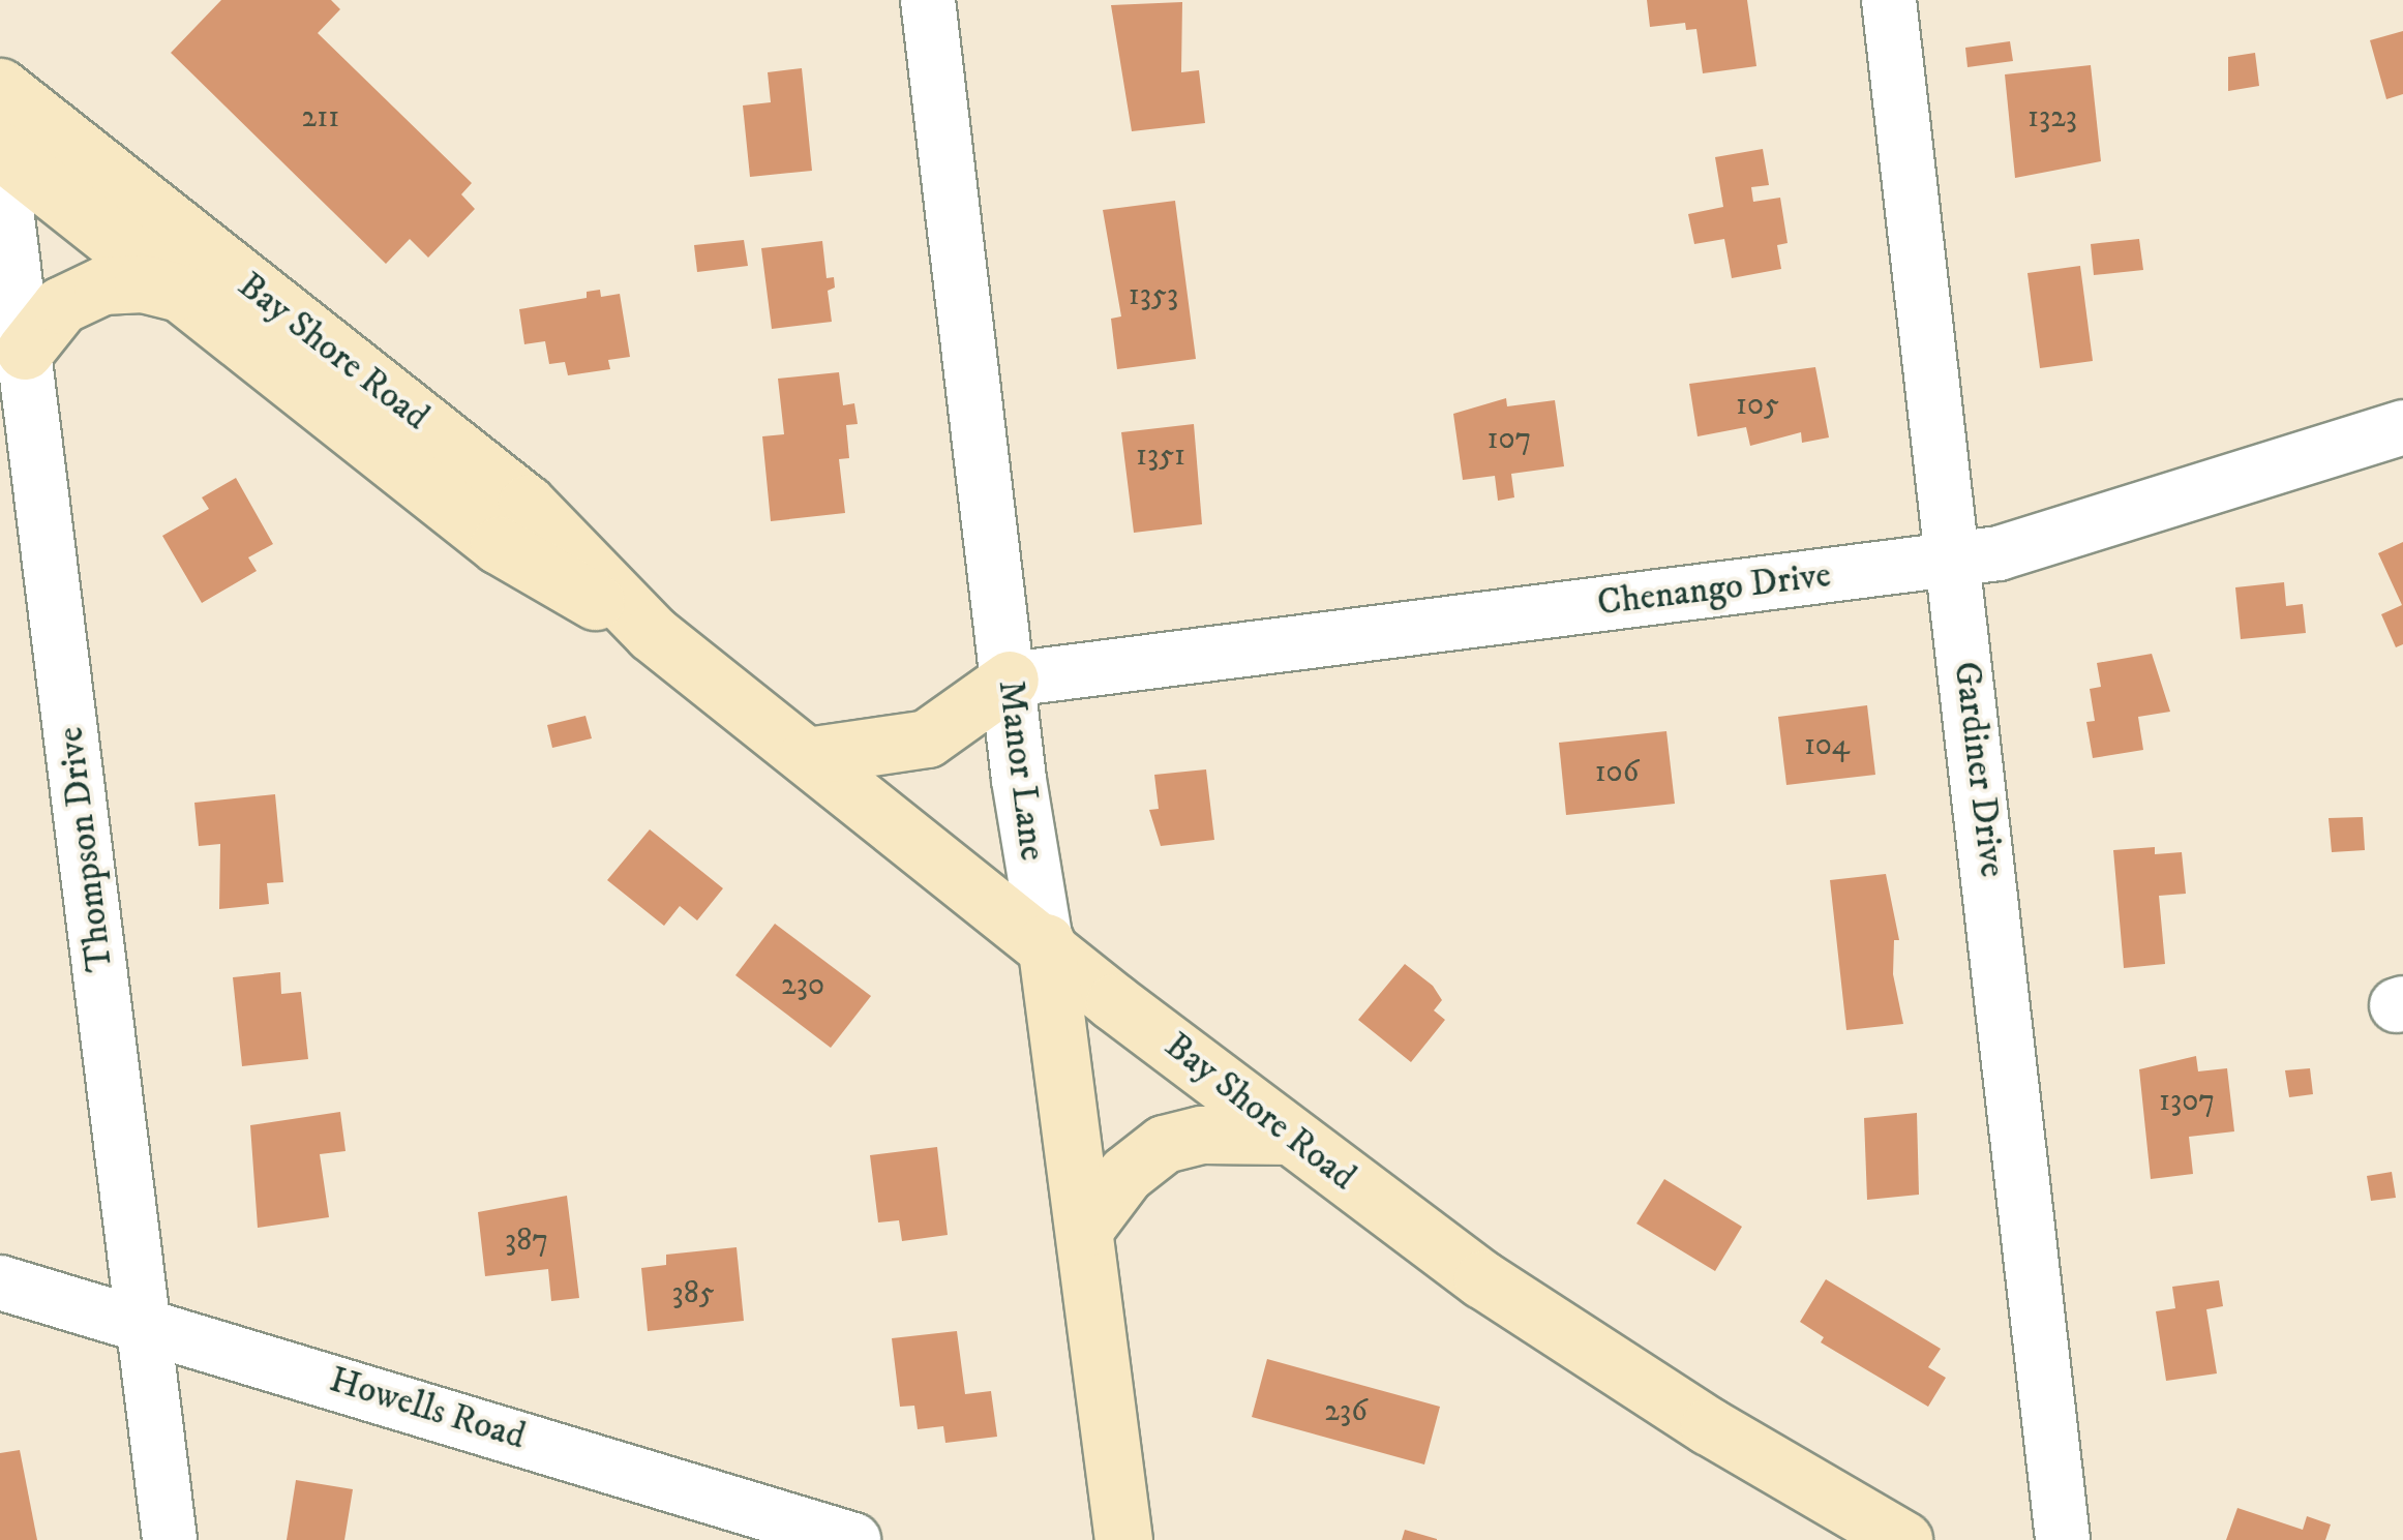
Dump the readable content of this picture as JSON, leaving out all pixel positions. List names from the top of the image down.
{
  "streets": {
    "main road": ["Bay Shore Road", "Manor Lane"],
    "street": [
      "Chenango Drive",
      "Gardiner Drive",
      "Thompson Drive",
      "Howells Road"
    ]
  },
  "crossings": [
    ["Bay Shore Road", "Manor Lane"],
    ["Bay Shore Road", "Thompson Drive"],
    ["Chenango Drive", "Gardiner Drive"],
    ["Chenango Drive", "Manor Lane"],
    ["Thompson Drive", "Howells Road"]
  ],
  "house_numbers": [
    "211",
    "1323",
    "1353",
    "105",
    "107",
    "1351",
    "104",
    "106",
    "230",
    "1307",
    "387",
    "385",
    "236"
  ]
}
